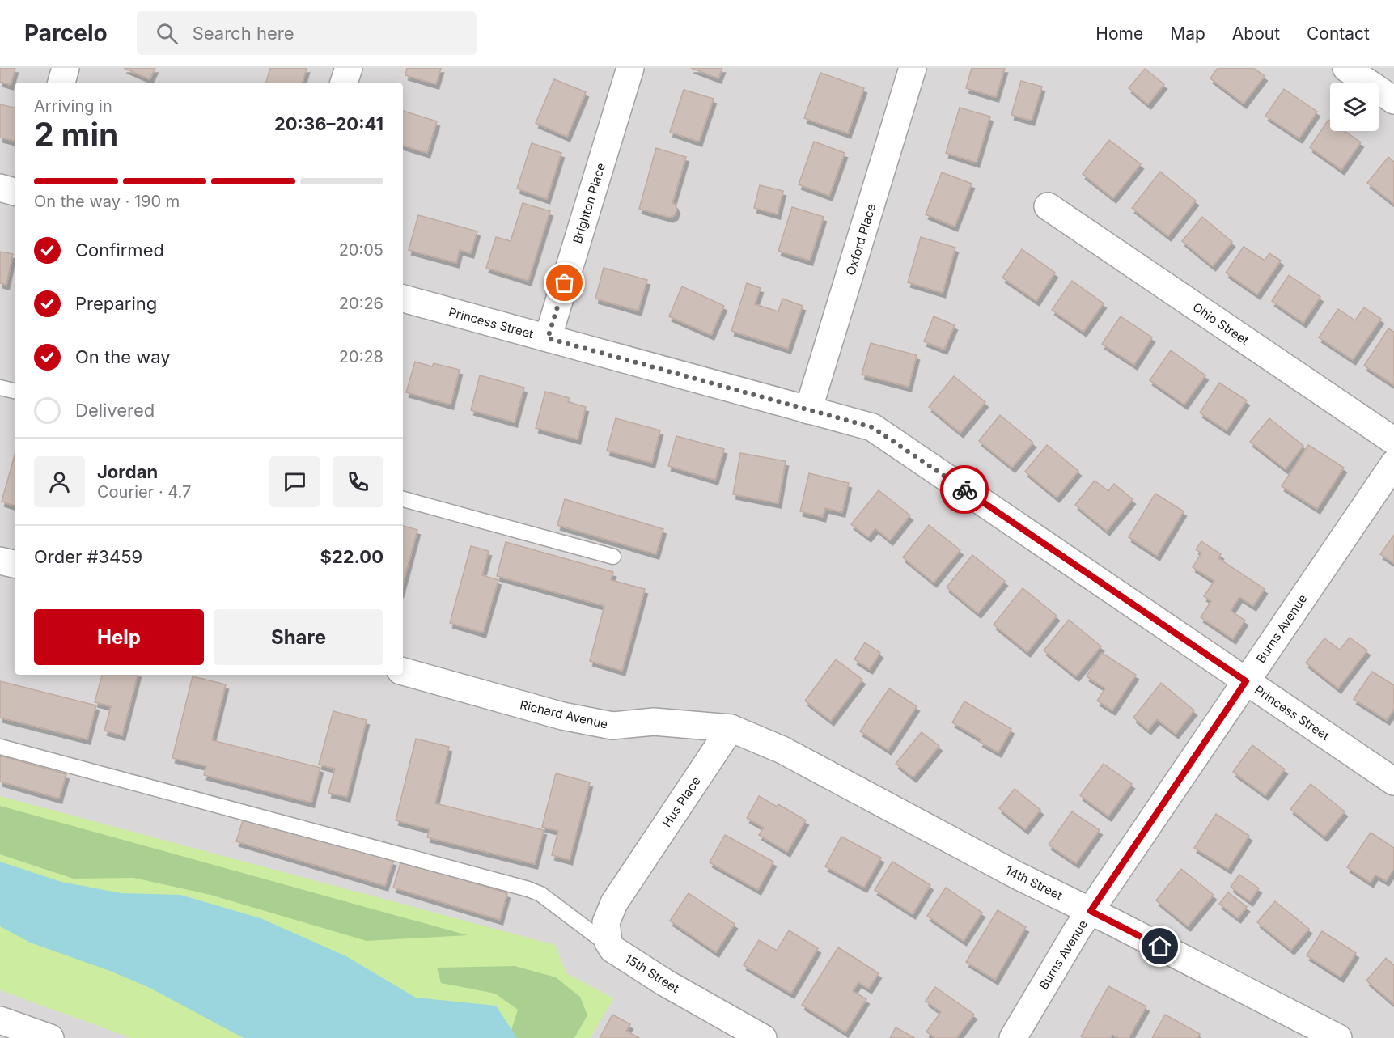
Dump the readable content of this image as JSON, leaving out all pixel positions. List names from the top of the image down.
{
  "streets": {
    "street": [
      "Brighton Place",
      "Oxford Place",
      "Princess Street",
      "Ohio Street",
      "Burns Avenue",
      "Richard Avenue",
      "Hus Place",
      "14th Street",
      "15th Street"
    ]
  },
  "crossings": [
    ["Brighton Place", "Princess Street"],
    ["Oxford Place", "Princess Street"],
    ["Princess Street", "Burns Avenue"],
    ["Burns Avenue", "14th Street"],
    ["Richard Avenue", "Hus Place"],
    ["Richard Avenue", "14th Street"],
    ["Hus Place", "14th Street"],
    ["Hus Place", "15th Street"]
  ],
  "page": {
    "header": "Parcelo",
    "search": "Search here",
    "nav": [
      "Home",
      "Map",
      "About",
      "Contact"
    ],
    "heading": ["2 min", "Arriving in", "20:36–20:41"],
    "panel": [
      "Jordan",
      "Courier · 4.7",
      "Order #3459",
      "$22.00"
    ],
    "bar": "On the way · 190 m",
    "list": [
      ["Confirmed", "20:05"],
      ["Preparing", "20:26"],
      ["On the way", "20:28"],
      "Delivered"
    ],
    "buttons": ["Help", "Share"]
  }
}
